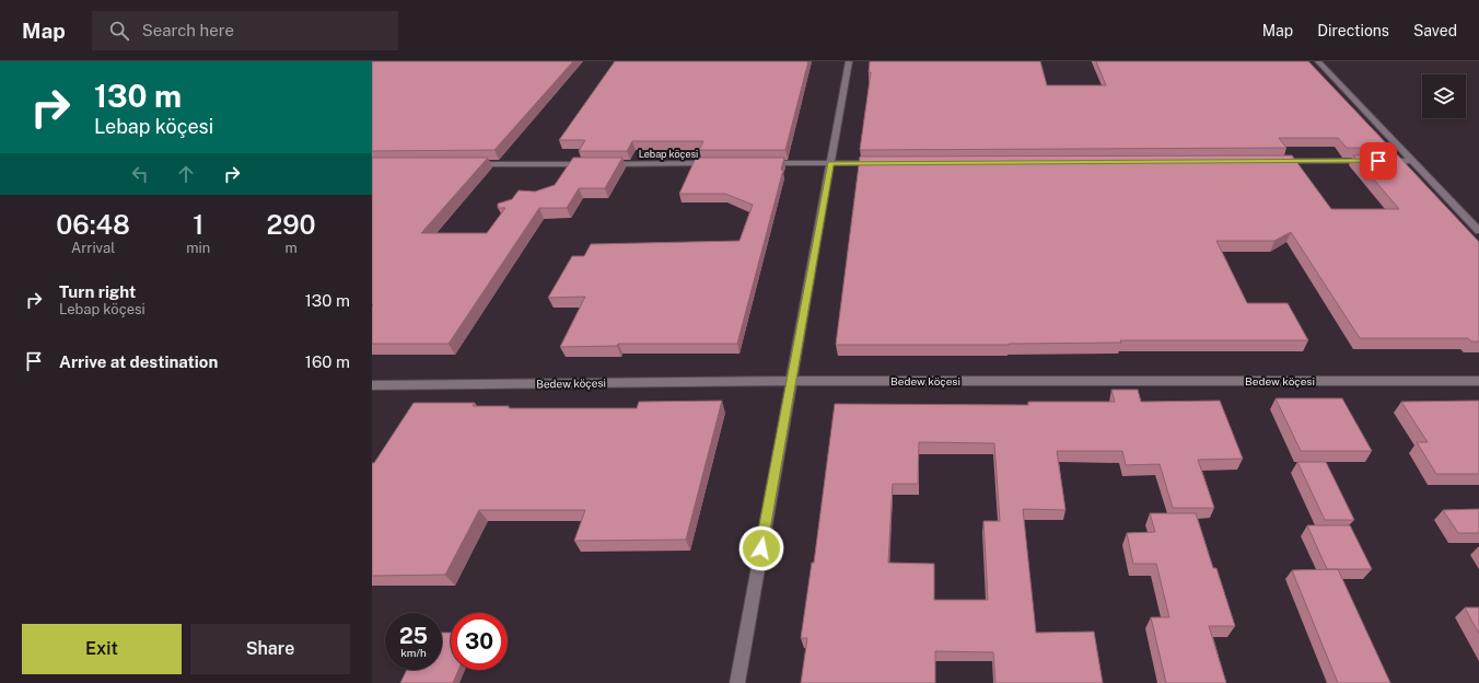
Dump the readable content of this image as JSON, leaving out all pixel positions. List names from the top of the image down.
{
  "streets": {
    "street": ["Lebap köçesi", "Bedew köçesi"]
  },
  "page": {
    "header": "Map",
    "search": "Search here",
    "nav": ["Map", "Directions", "Saved"],
    "turn": ["130 m", "Lebap köçesi"],
    "eta": [
      "06:48",
      "Arrival",
      "1",
      "min",
      "290",
      "m"
    ],
    "list": [
      {
        "name": "Turn right",
        "note": "Lebap köçesi",
        "value": "130 m"
      },
      {
        "name": "Arrive at destination",
        "value": "160 m"
      }
    ],
    "speed": "25 km/h",
    "limit": "30",
    "buttons": ["Exit", "Share"]
  }
}
